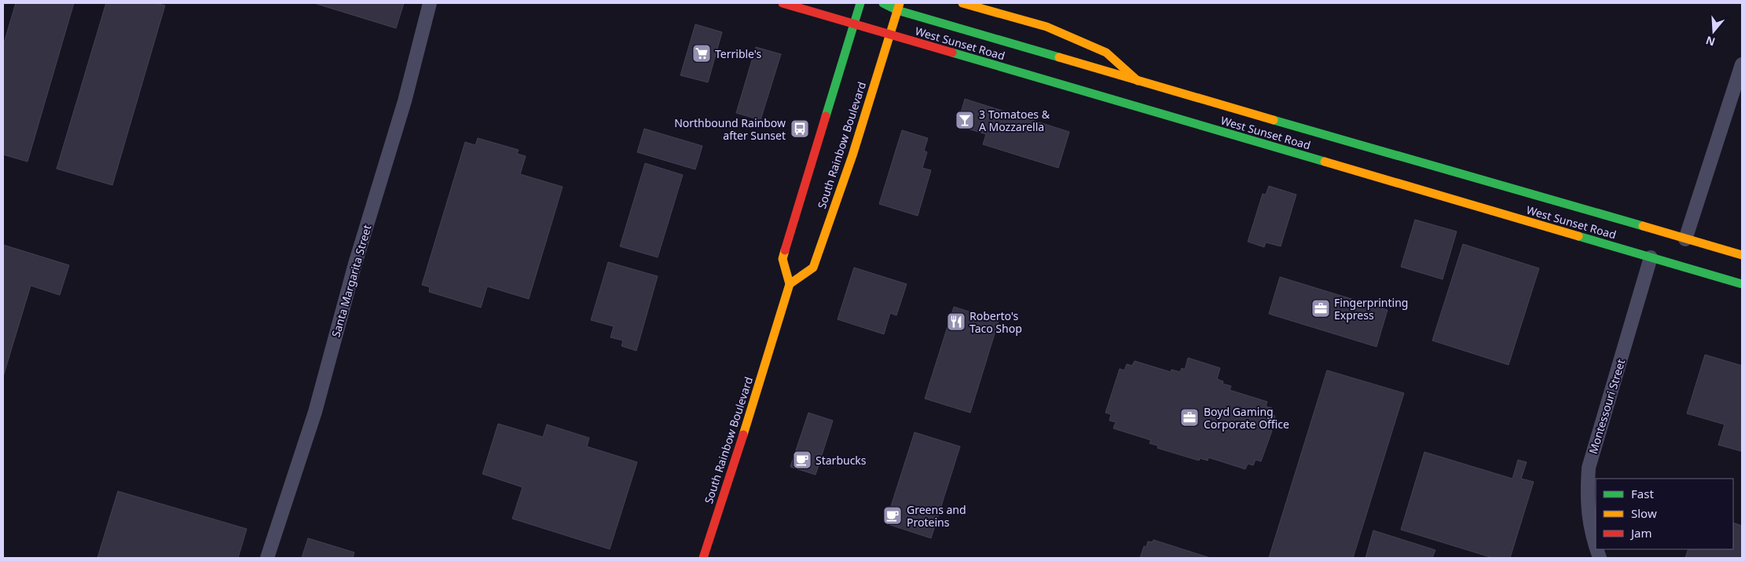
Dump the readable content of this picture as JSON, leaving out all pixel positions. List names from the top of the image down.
{
  "streets": {
    "main road": ["West Sunset Road", "South Rainbow Boulevard"],
    "street": ["Santa Margarita Street", "Montessouri Street"]
  },
  "crossings": [
    ["West Sunset Road", "South Rainbow Boulevard"],
    ["West Sunset Road", "Montessouri Street"]
  ],
  "places": {
    "supermarket": ["Terrible's"],
    "bar": ["3 Tomatoes & A Mozzarella"],
    "bus stop": ["Northbound Rainbow after Sunset"],
    "office": ["Fingerprinting Express", "Boyd Gaming Corporate Office"],
    "restaurant": ["Roberto's Taco Shop"],
    "cafe": ["Starbucks", "Greens and Proteins"]
  },
  "legend": ["Fast", "Slow", "Jam"],
  "north": "bottom"
}
